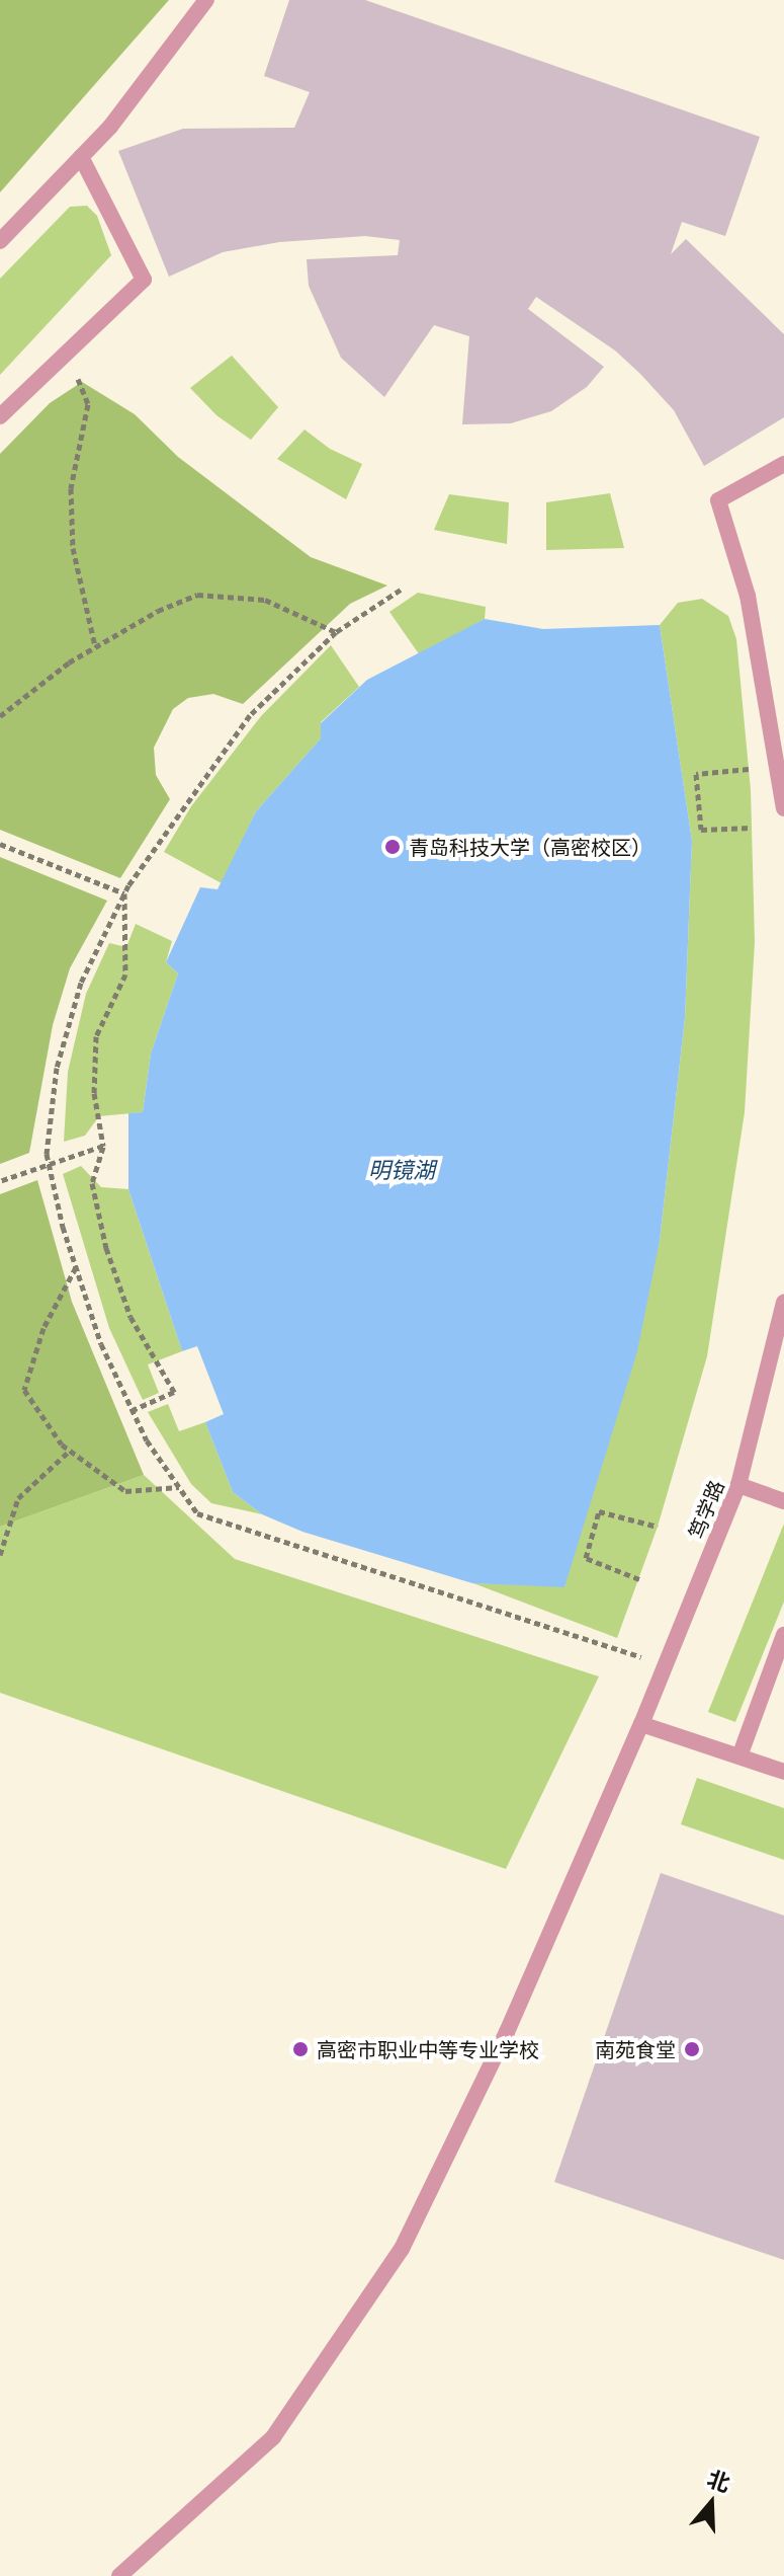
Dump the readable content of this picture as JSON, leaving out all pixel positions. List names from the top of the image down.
{
  "streets": {
    "lane": ["笃学路"]
  },
  "water": ["明镜湖"],
  "places": ["青岛科技大学（高密校区）", "高密市职业中等专业学校", "南苑食堂"],
  "north": "top"
}
